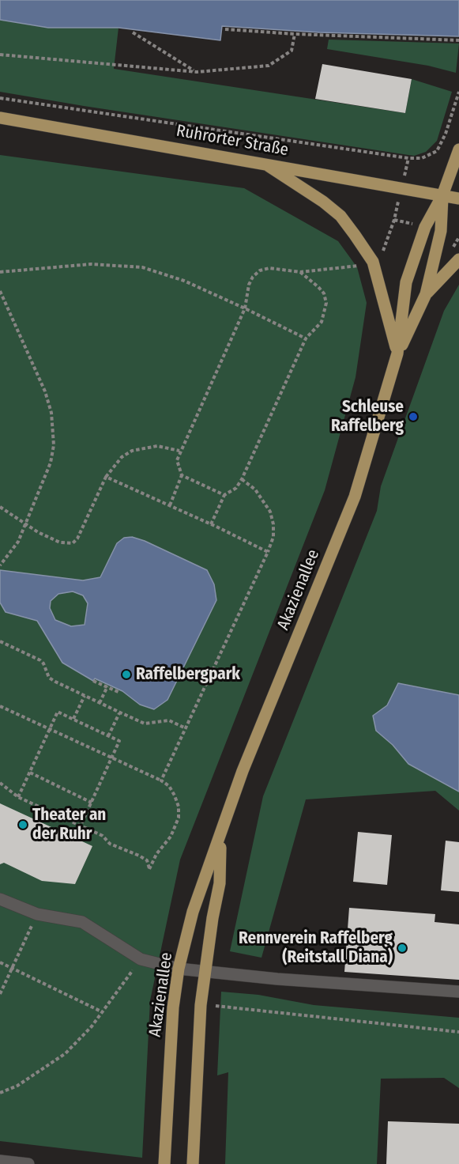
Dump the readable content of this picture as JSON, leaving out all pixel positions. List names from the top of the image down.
{
  "streets": {
    "main road": ["Ruhrorter Straße", "Akazienallee"]
  },
  "crossings": [
    ["Ruhrorter Straße", "Akazienallee"]
  ],
  "places": [
    "Schleuse Raffelberg",
    "Raffelbergpark",
    "Theater an der Ruhr",
    "Rennverein Raffelberg (Reitstall Diana)"
  ]
}
